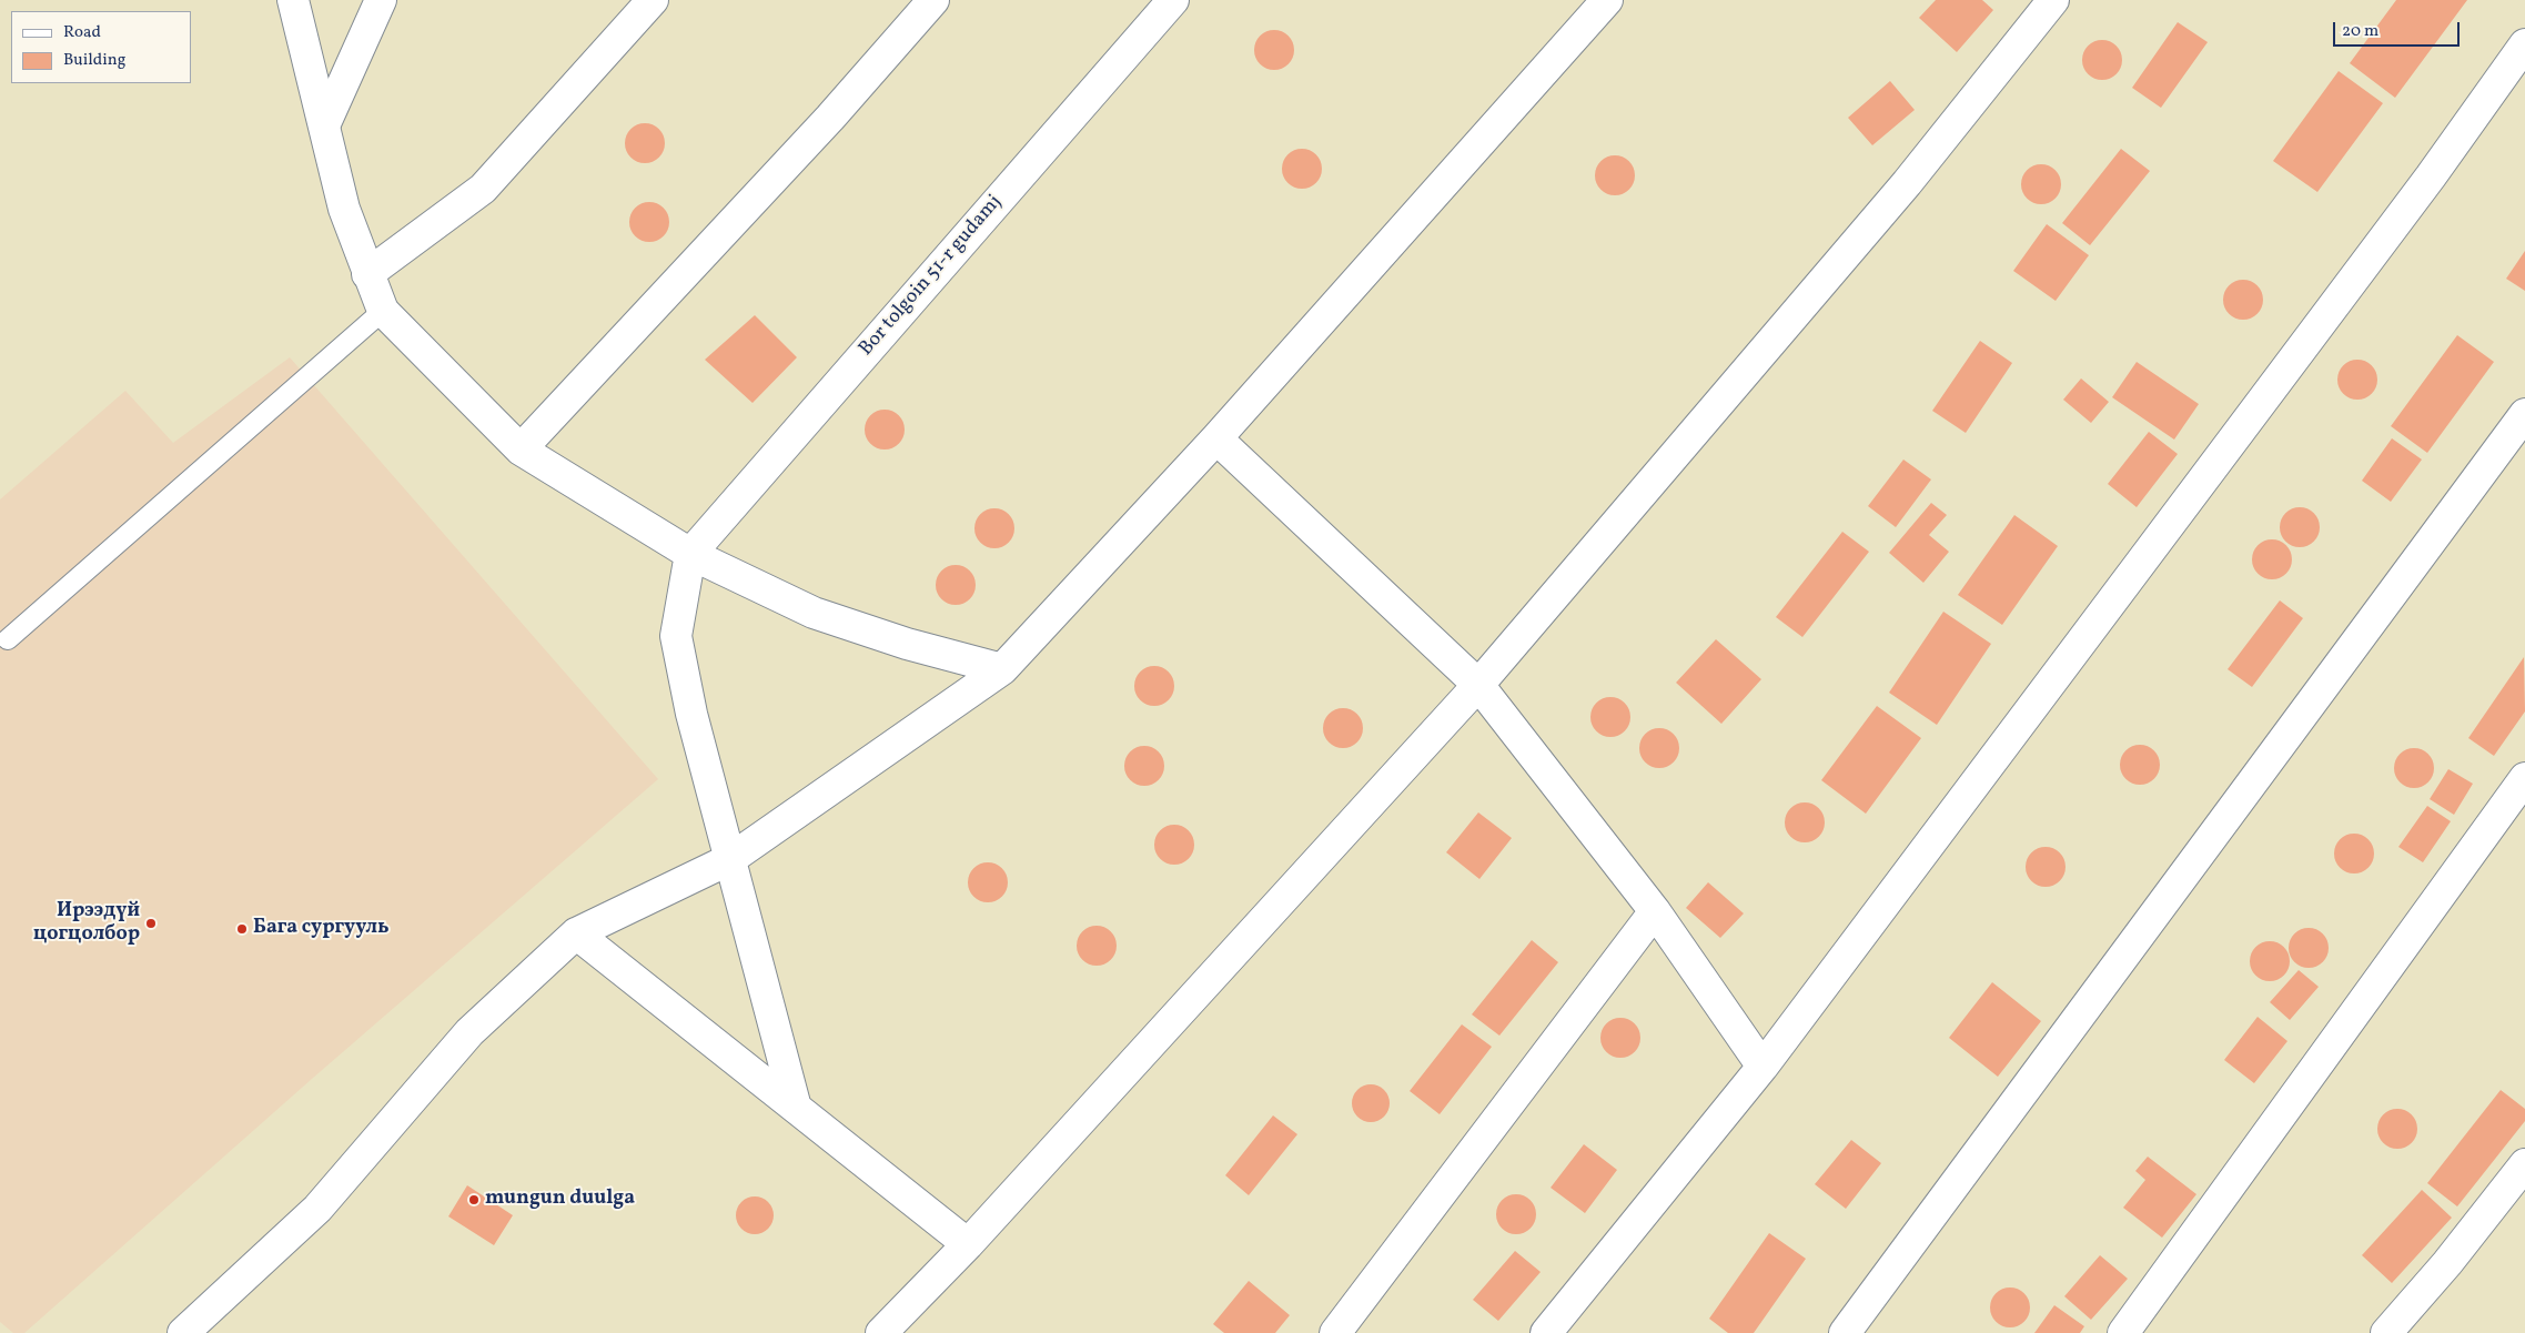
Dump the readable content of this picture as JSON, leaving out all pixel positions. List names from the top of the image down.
{
  "streets": {
    "street": ["Bor tolgoin 51-r gudamj"]
  },
  "places": ["Ирээдүй цогцолбор", "Бага сургууль", "mungun duulga"],
  "legend": ["Road", "Building"],
  "scale_bar": "20 m"
}
